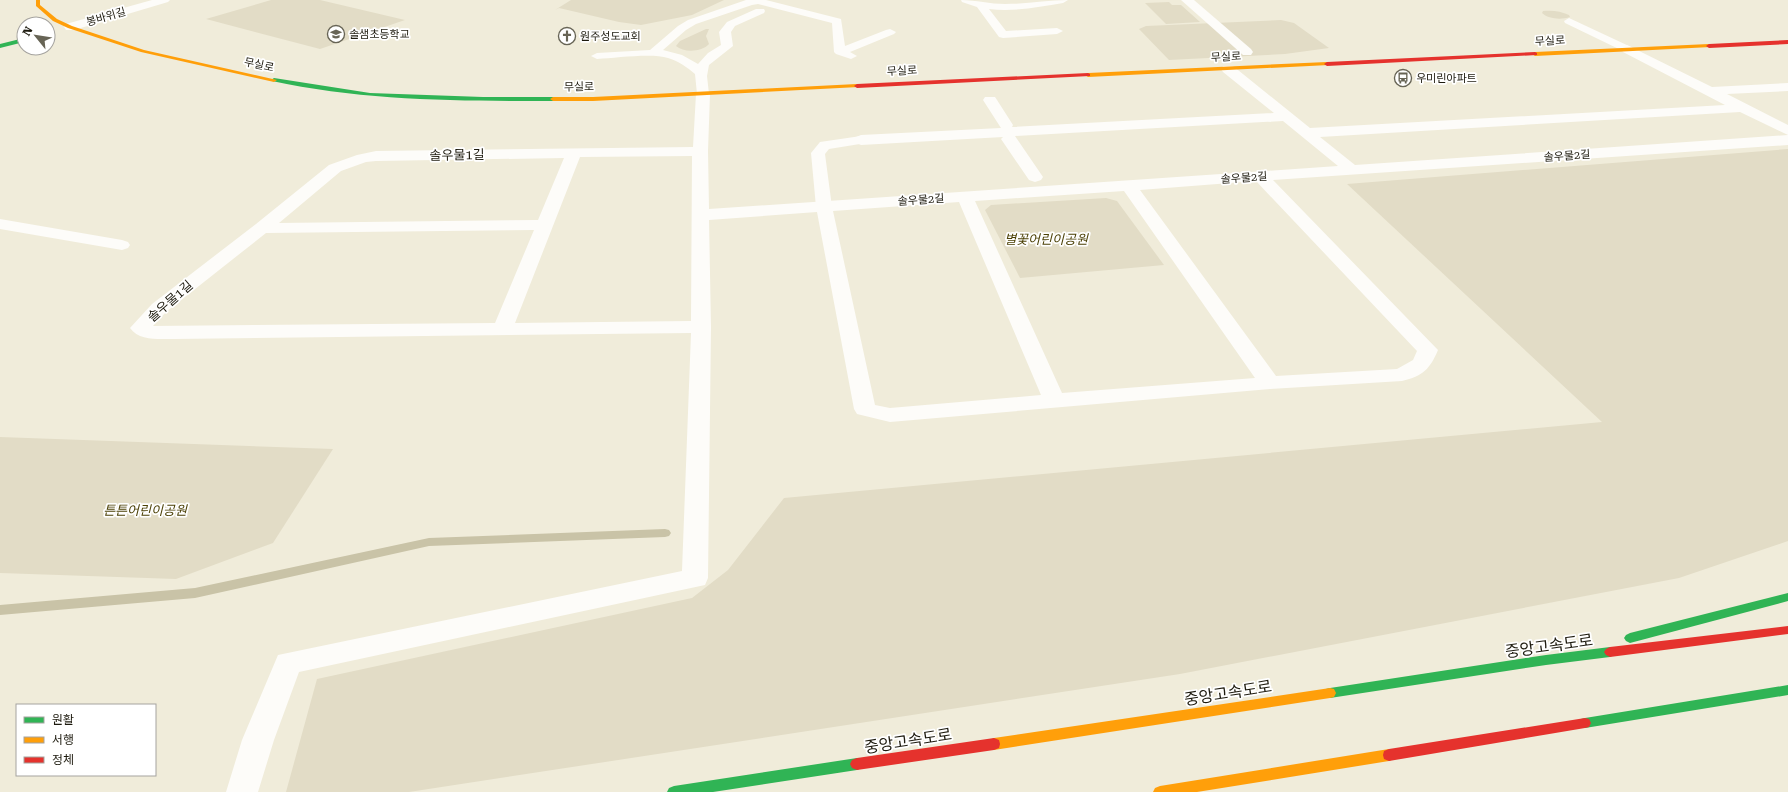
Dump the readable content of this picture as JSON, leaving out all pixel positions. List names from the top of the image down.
{
  "streets": {
    "main road": ["무실로", "중앙고속도로"],
    "street": ["봉바위길", "솔우물1길", "솔우물2길"]
  },
  "crossings": [
    ["봉바위길", "무실로"]
  ],
  "parks": ["별꽃어린이공원", "튼튼어린이공원"],
  "places": {
    "school or university": ["솔샘초등학교"],
    "church": ["원주성도교회"],
    "bus stop": ["우미린아파트"]
  },
  "legend": ["원활", "서행", "정체"],
  "north": "top left"
}
